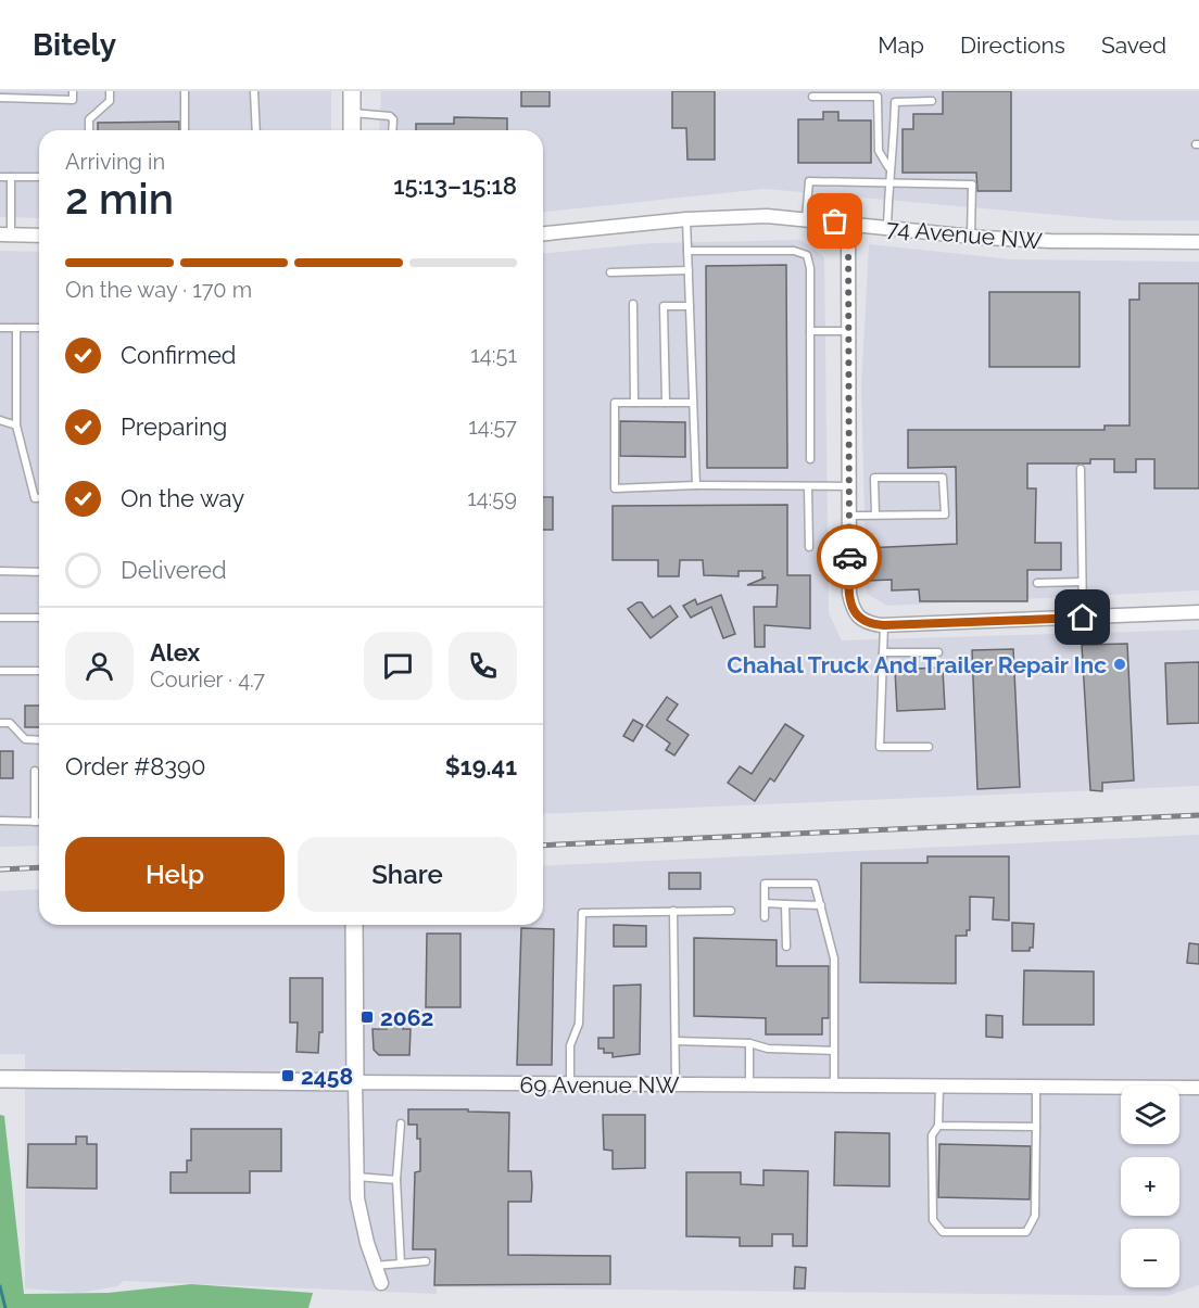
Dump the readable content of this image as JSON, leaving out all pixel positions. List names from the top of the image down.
{
  "streets": {
    "street": ["74 Avenue NW", "69 Avenue NW"]
  },
  "places": {
    "other": ["Chahal Truck And Trailer Repair Inc"],
    "transit": ["2062", "2458"]
  },
  "page": {
    "header": "Bitely",
    "nav": ["Map", "Directions", "Saved"],
    "heading": ["2 min", "Arriving in", "15:13–15:18"],
    "panel": [
      "Alex",
      "Courier · 4.7",
      "Order #8390",
      "$19.41"
    ],
    "bar": "On the way · 170 m",
    "list": [
      ["Confirmed", "14:51"],
      ["Preparing", "14:57"],
      ["On the way", "14:59"],
      "Delivered"
    ],
    "buttons": ["Help", "Share"],
    "map_buttons": ["+", "−"]
  }
}
